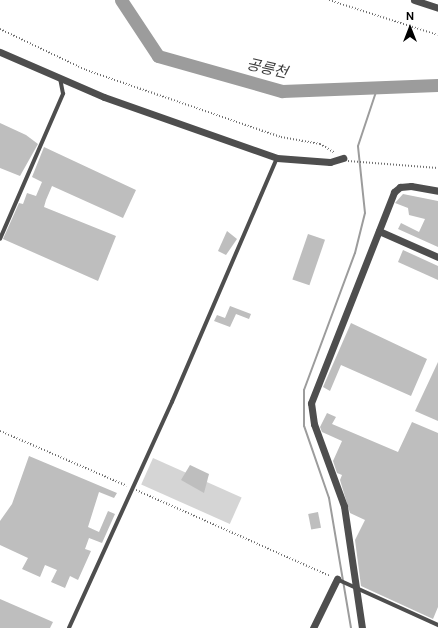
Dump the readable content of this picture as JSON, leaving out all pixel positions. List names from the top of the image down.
{
  "water": ["공릉천"],
  "north": "top"
}
